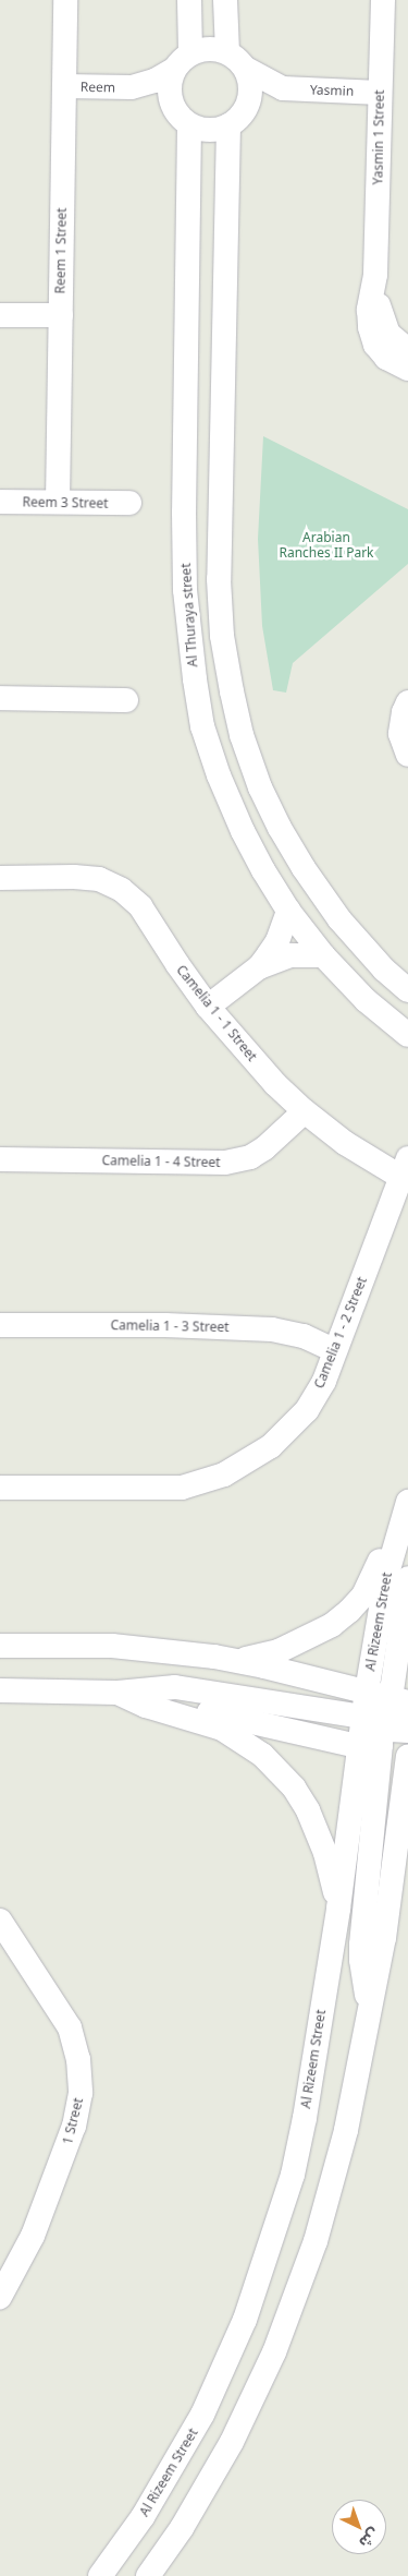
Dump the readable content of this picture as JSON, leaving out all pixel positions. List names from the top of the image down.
{
  "streets": {
    "street": [
      "Reem",
      "Yasmin",
      "Yasmin 1 Street",
      "Reem 1 Street",
      "Reem 3 Street",
      "Al Thuraya street",
      "Camelia 1 - 1 Street",
      "Camelia 1 - 4 Street",
      "Camelia 1 - 3 Street",
      "Camelia 1 - 2 Street",
      "Al Rizeem Street",
      "1 Street"
    ]
  },
  "crossings": [
    ["Reem", "Yasmin"],
    ["Reem", "Reem 1 Street"],
    ["Reem", "Al Thuraya street"],
    ["Yasmin", "Yasmin 1 Street"],
    ["Yasmin", "Al Thuraya street"],
    ["Reem 1 Street", "Reem 3 Street"],
    ["Camelia 1 - 1 Street", "Camelia 1 - 4 Street"],
    ["Camelia 1 - 1 Street", "Camelia 1 - 2 Street"],
    ["Camelia 1 - 3 Street", "Camelia 1 - 2 Street"]
  ],
  "parks": ["Arabian Ranches II Park"],
  "north": "bottom right"
}
